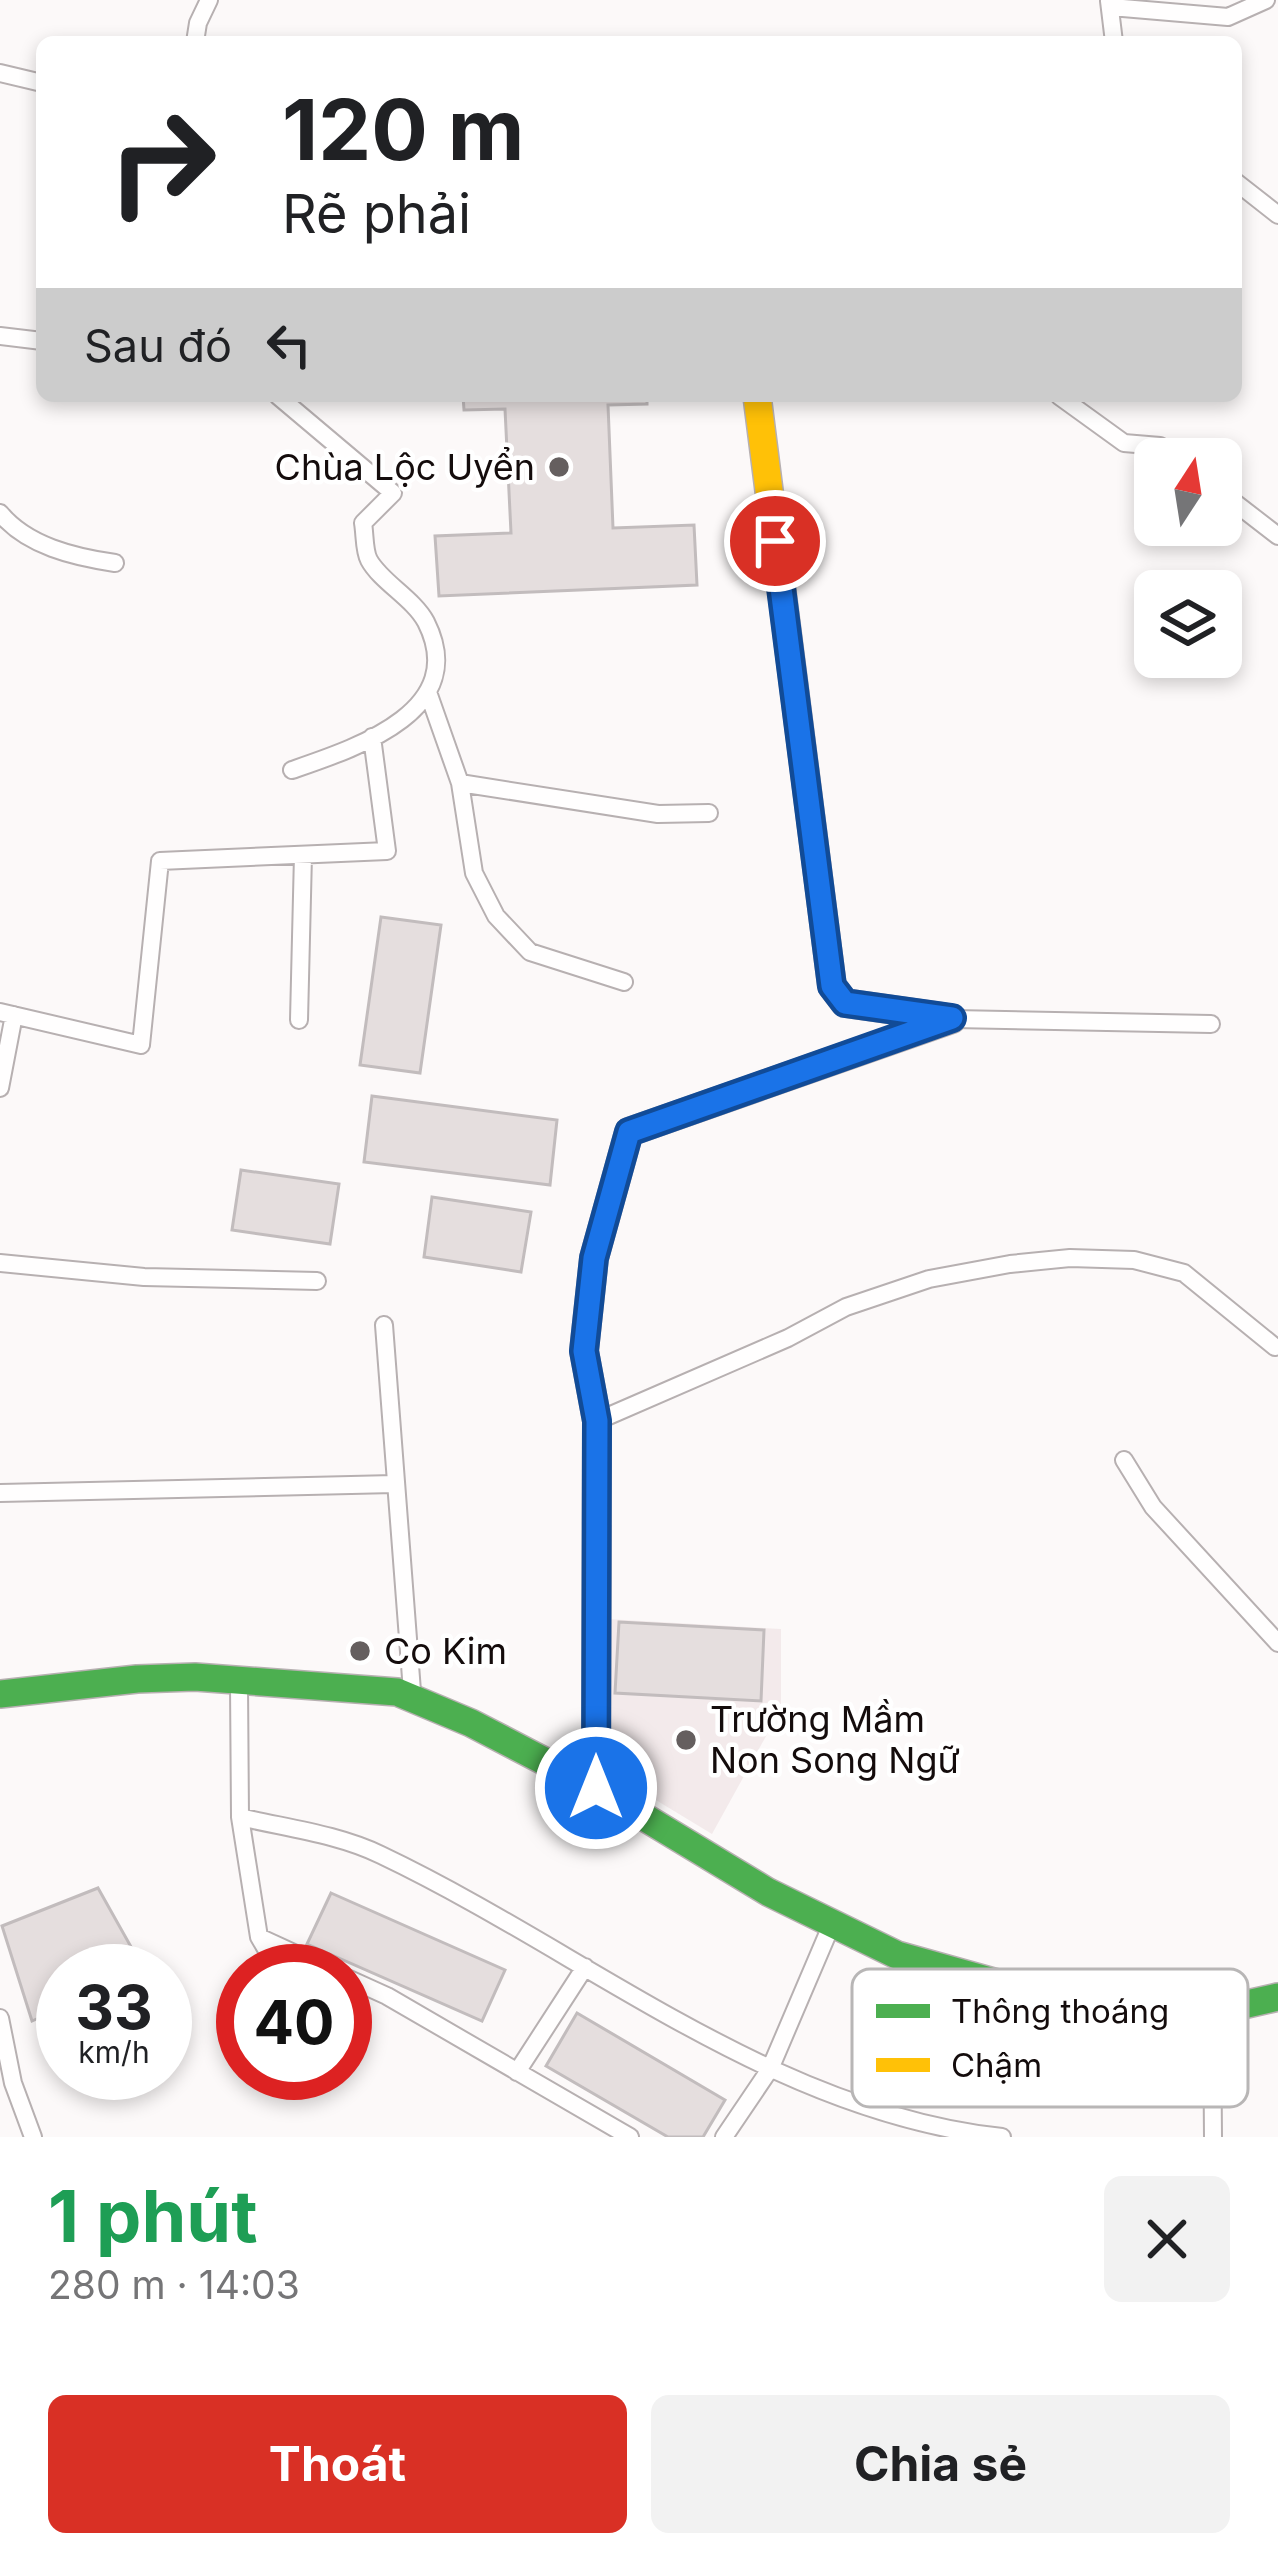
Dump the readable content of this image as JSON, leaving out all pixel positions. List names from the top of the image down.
{
  "places": ["Chùa Lộc Uyển", "Co Kim", "Trường Mầm Non Song Ngữ"],
  "legend": ["Thông thoáng", "Chậm"],
  "north": "top",
  "page": {
    "turn": ["120 m", "Rẽ phải"],
    "then": "Sau đó",
    "speed": "33 km/h",
    "limit": "40",
    "heading": ["1 phút", "280 m · 14:03"],
    "buttons": ["Thoát", "Chia sẻ"]
  }
}
